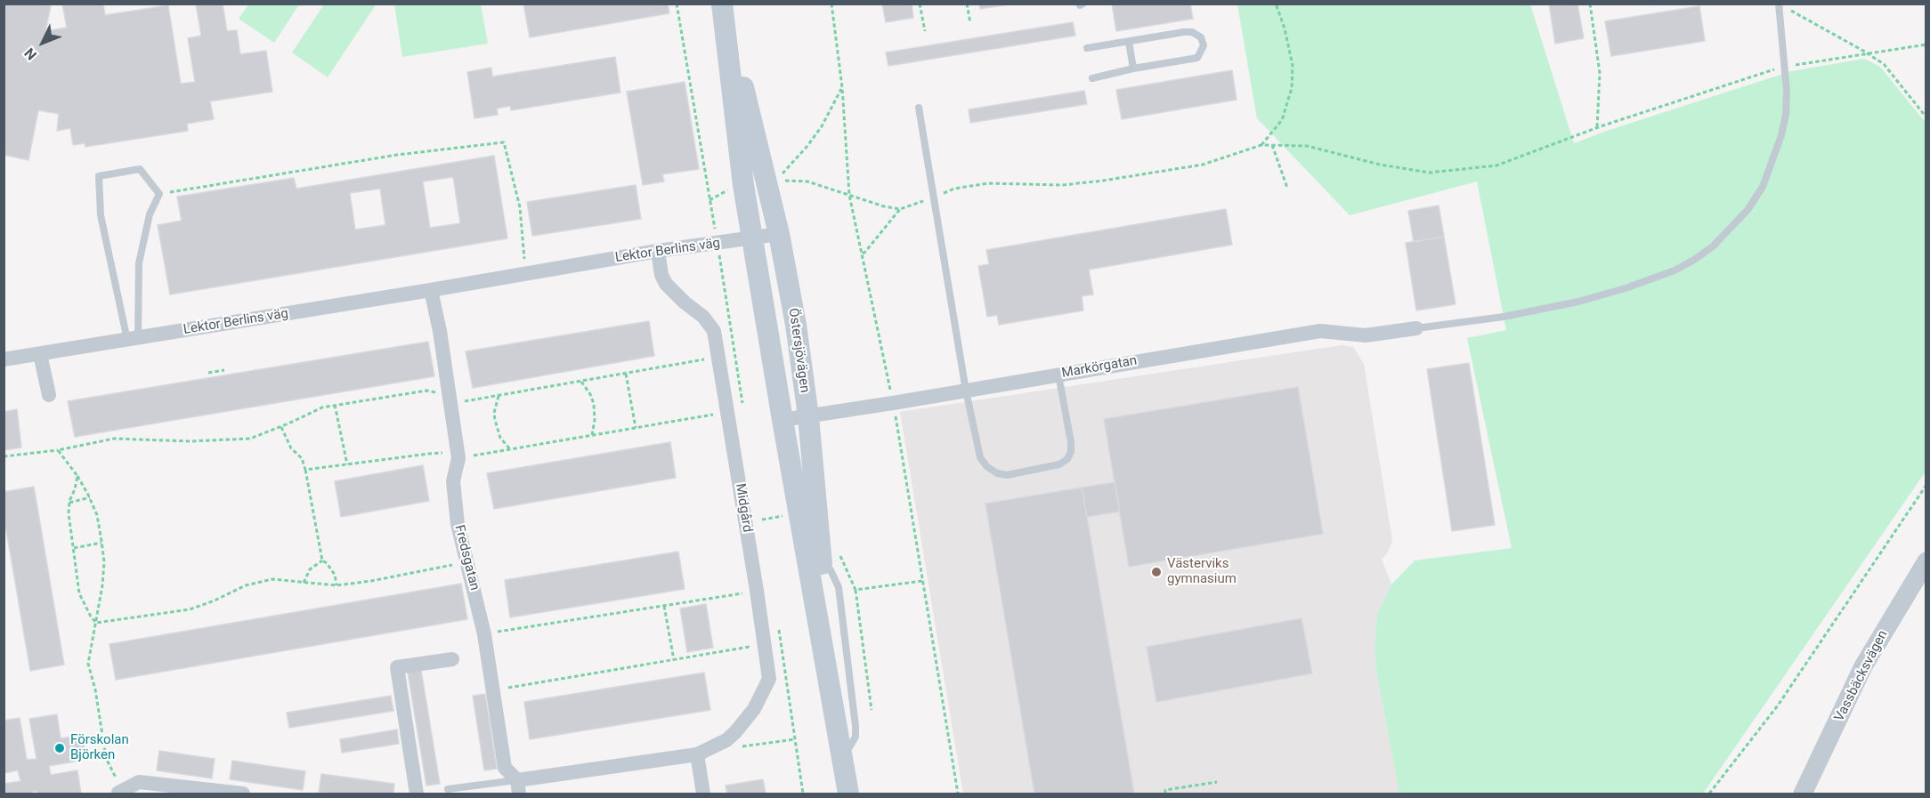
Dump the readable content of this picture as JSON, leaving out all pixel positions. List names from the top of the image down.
{
  "streets": {
    "main road": ["Östersjövägen"],
    "street": [
      "Lektor Berlins väg",
      "Markörgatan",
      "Midgård",
      "Fredsgatan",
      "Vassbäcksvägen"
    ]
  },
  "crossings": [
    ["Lektor Berlins väg", "Östersjövägen"],
    ["Lektor Berlins väg", "Midgård"],
    ["Lektor Berlins väg", "Fredsgatan"],
    ["Östersjövägen", "Markörgatan"]
  ],
  "places": ["Västerviks gymnasium", "Förskolan Björken"],
  "north": "bottom left"
}
